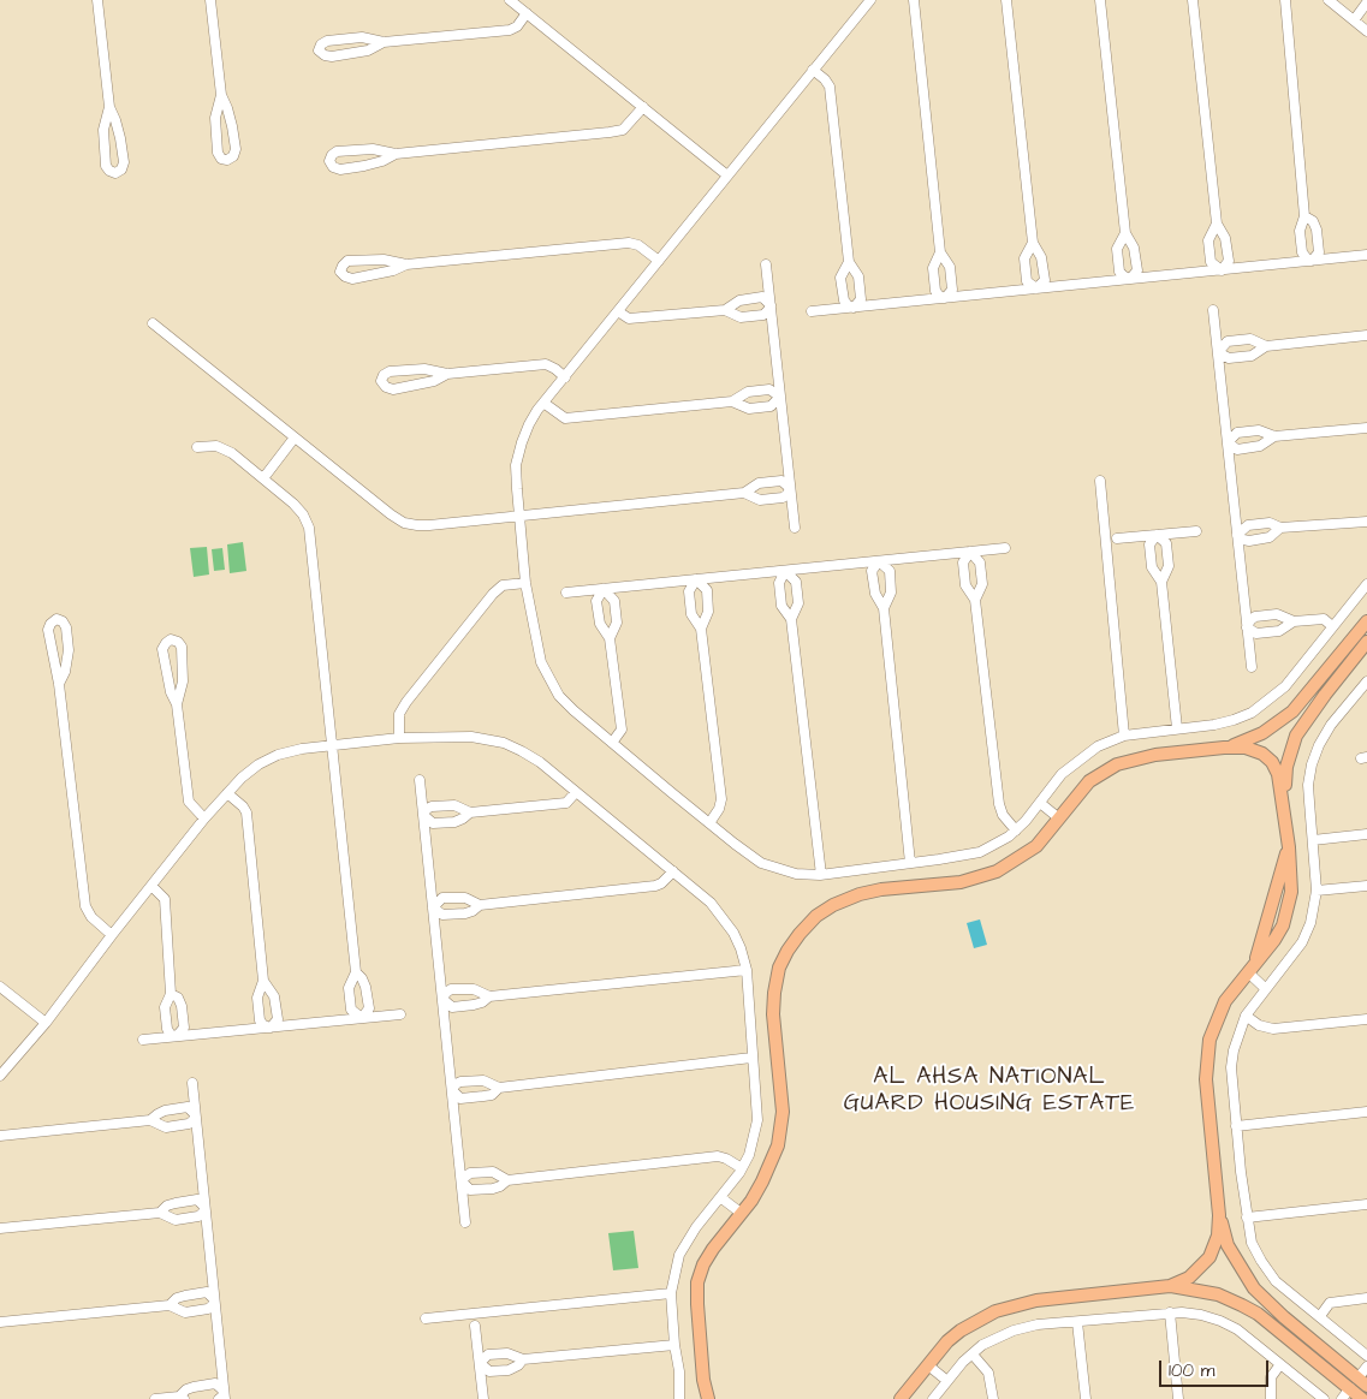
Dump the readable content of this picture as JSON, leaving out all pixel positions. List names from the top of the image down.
{
  "districts": ["AL AHSA NATIONAL GUARD HOUSING ESTATE"],
  "scale_bar": "100 m"
}
